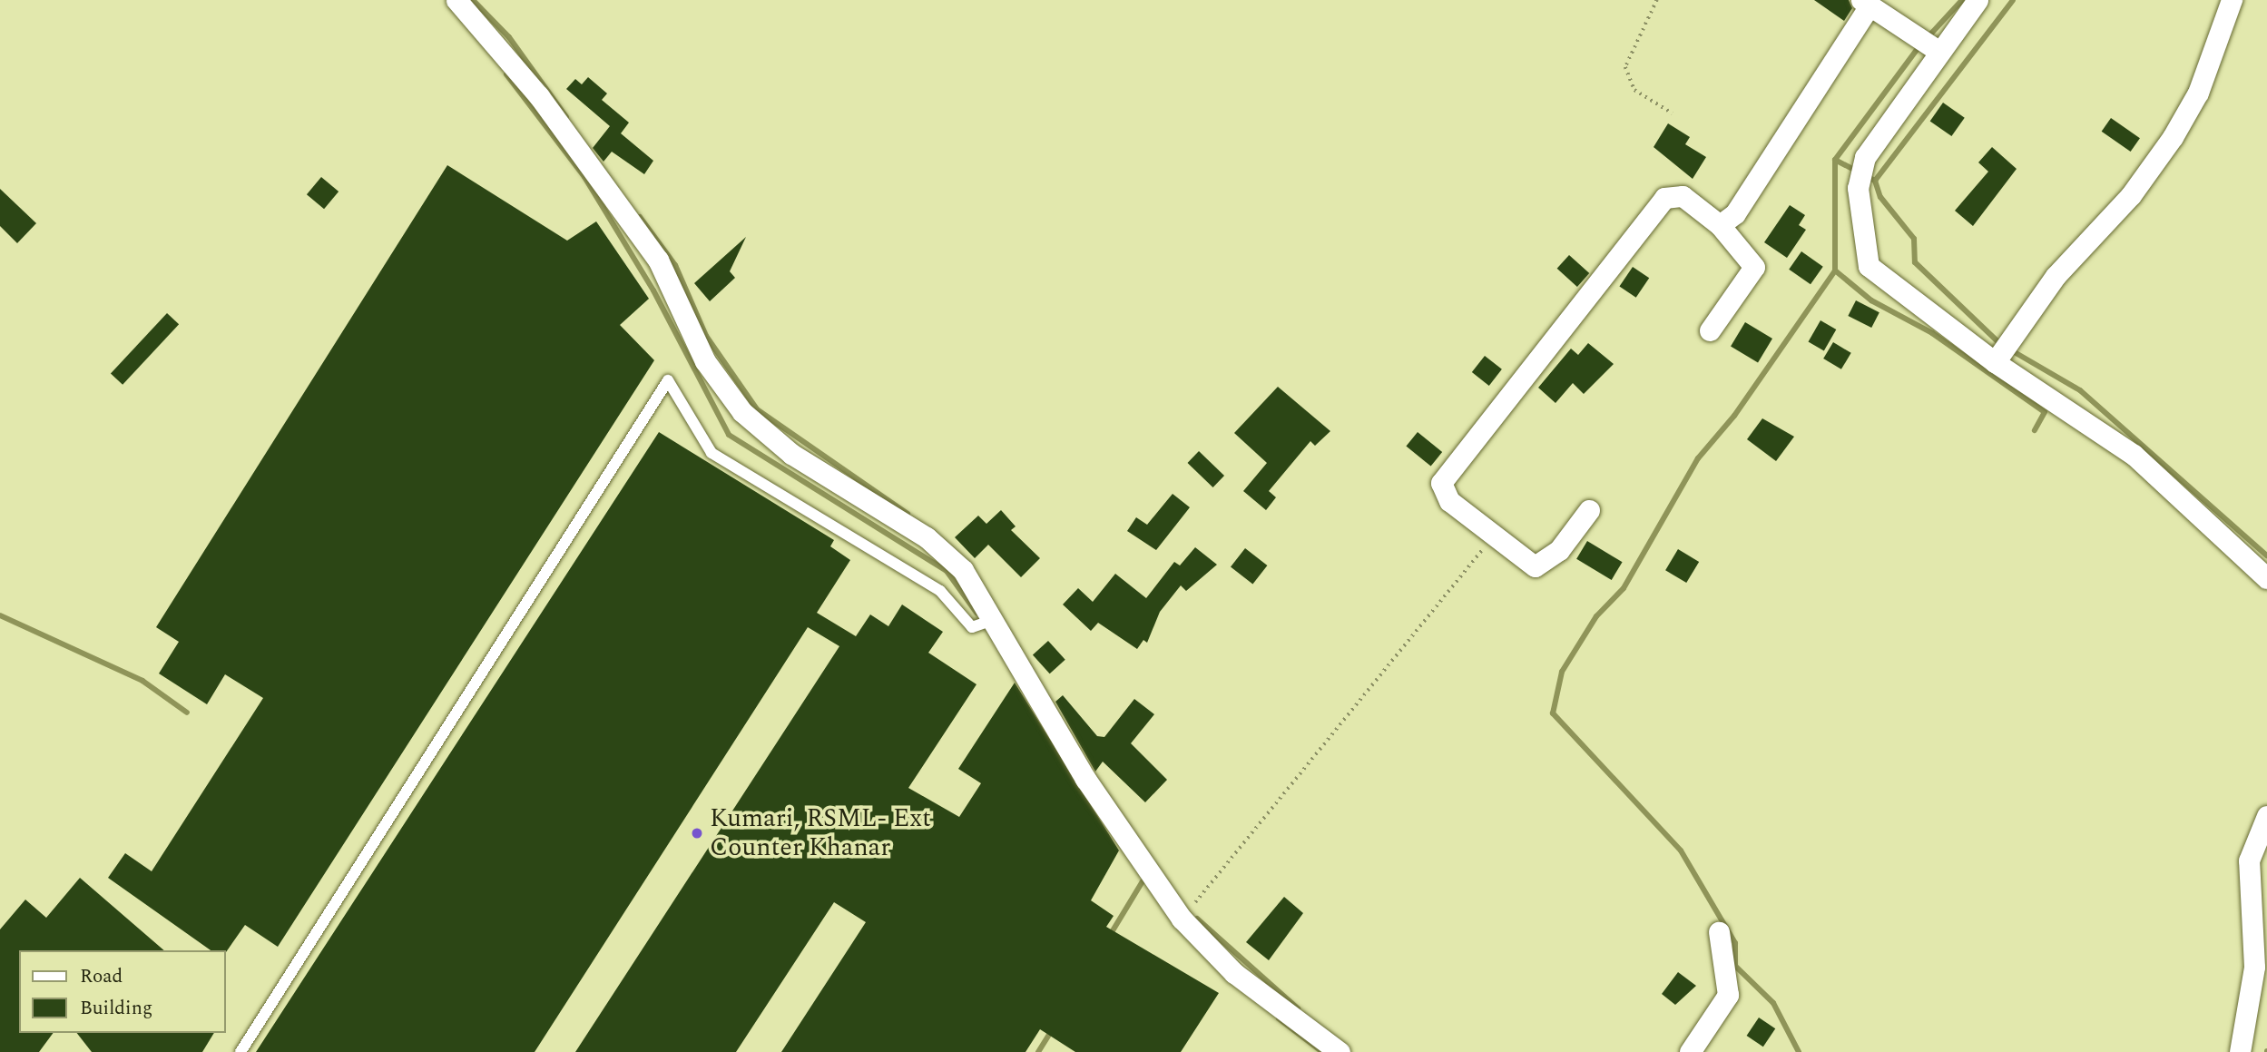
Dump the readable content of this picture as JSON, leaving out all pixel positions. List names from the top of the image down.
{
  "places": ["Kumari, RSML- Ext Counter Khanar"],
  "legend": ["Road", "Building"]
}
